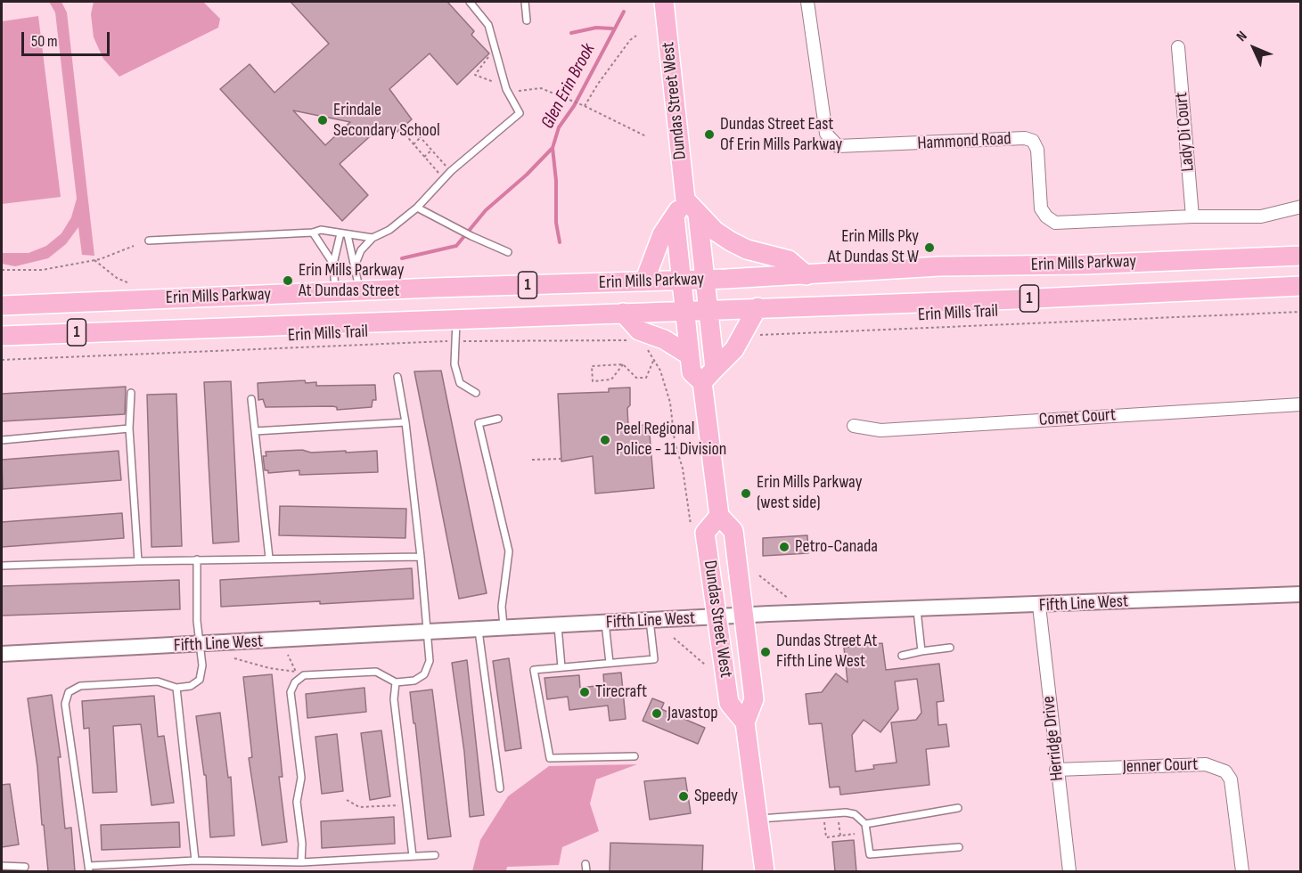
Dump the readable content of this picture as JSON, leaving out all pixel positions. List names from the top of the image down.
{
  "streets": {
    "main road": ["Dundas Street West", "Erin Mills Parkway", "1"],
    "street": [
      "Lady Di Court",
      "Hammond Road",
      "Comet Court",
      "Fifth Line West",
      "Herridge Drive",
      "Jenner Court"
    ],
    "path": ["Erin Mills Trail"]
  },
  "crossings": [
    ["Dundas Street West", "Erin Mills Parkway"],
    ["Dundas Street West", "Fifth Line West"],
    ["Lady Di Court", "Hammond Road"],
    ["Fifth Line West", "Herridge Drive"],
    ["Herridge Drive", "Jenner Court"]
  ],
  "water": ["Glen Erin Brook"],
  "places": [
    "Erindale Secondary School",
    "Dundas Street East Of Erin Mills Parkway",
    "Erin Mills Pky At Dundas St W",
    "Erin Mills Parkway At Dundas Street",
    "Peel Regional Police - 11 Division",
    "Erin Mills Parkway (west side)",
    "Petro-Canada",
    "Dundas Street At Fifth Line West",
    "Tirecraft",
    "Javastop",
    "Speedy"
  ],
  "scale_bar": "50 m",
  "north": "top left"
}
